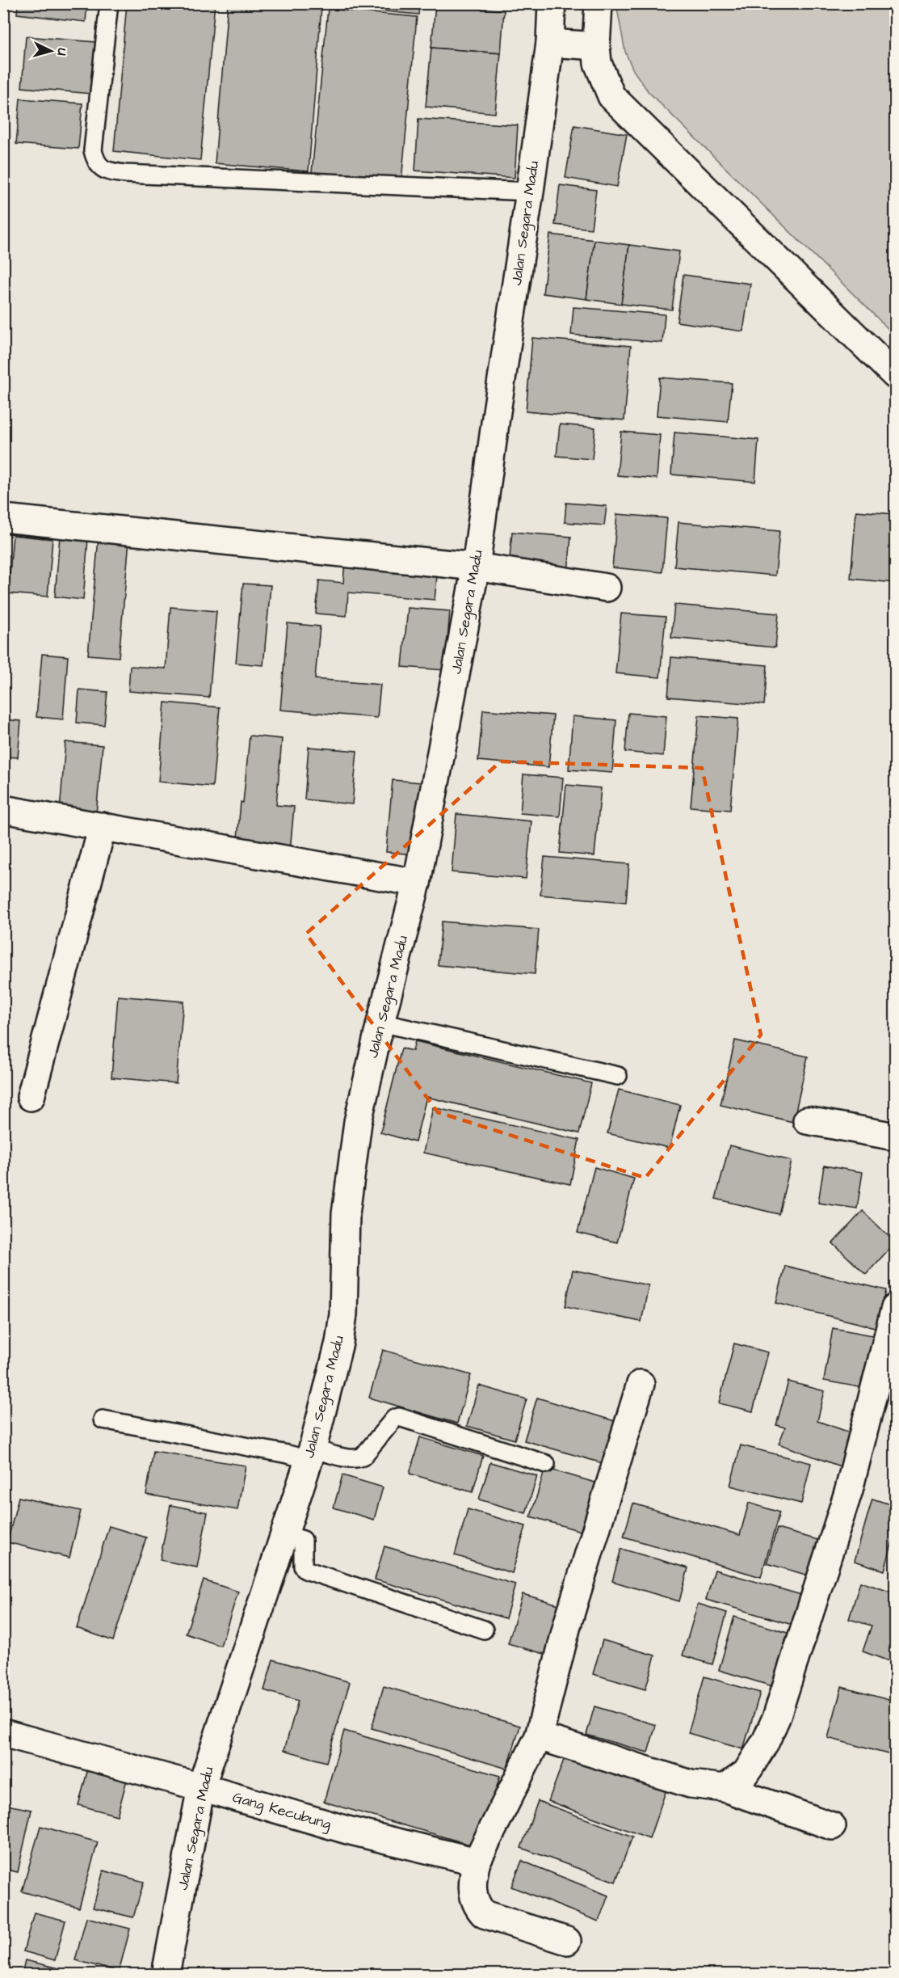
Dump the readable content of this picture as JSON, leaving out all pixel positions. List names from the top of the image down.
{
  "streets": {
    "street": ["Jalan Segara Madu", "Gang Kecubung"]
  },
  "crossings": [
    ["Jalan Segara Madu", "Gang Kecubung"]
  ],
  "north": "right"
}
